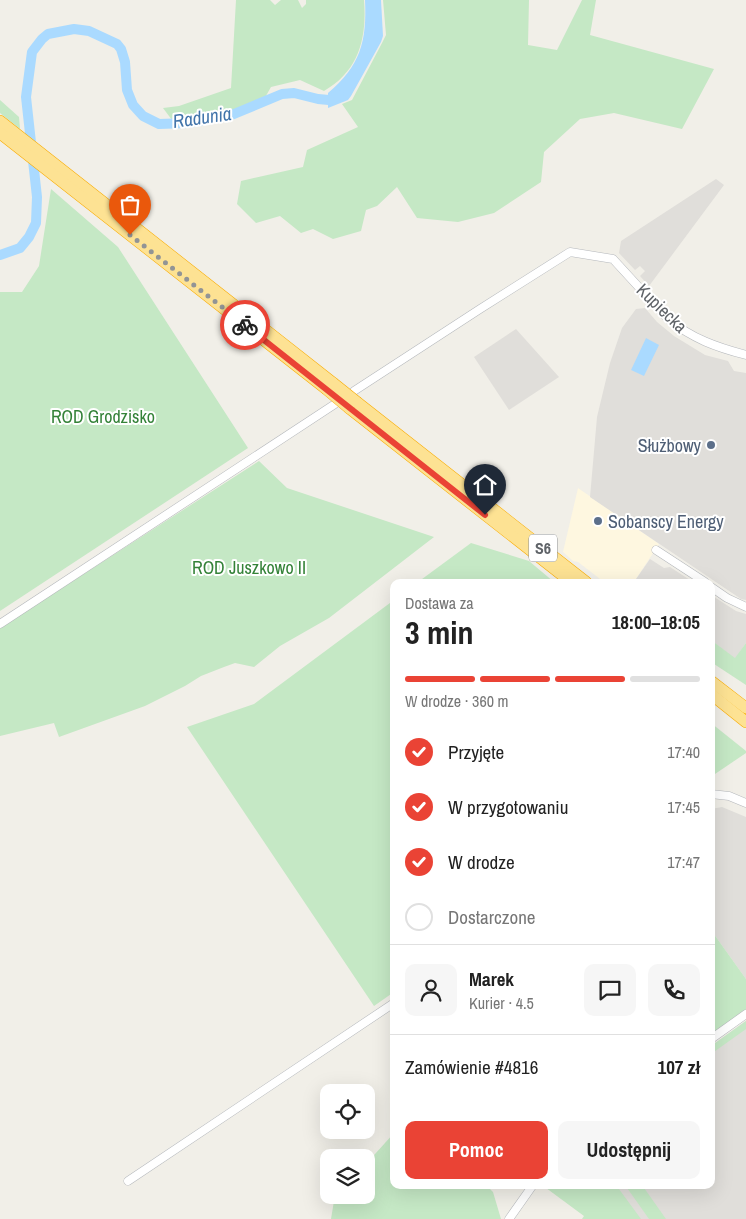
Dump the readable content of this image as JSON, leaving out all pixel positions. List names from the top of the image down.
{
  "streets": {
    "highway": ["S6"],
    "street": ["Kupiecka"]
  },
  "water": ["Radunia"],
  "parks": ["ROD Grodzisko", "ROD Juszkowo II"],
  "places": ["Służbowy", "Sobanscy Energy"],
  "page": {
    "heading": ["3 min", "Dostawa za", "18:00–18:05"],
    "panel": [
      "Marek",
      "Kurier · 4.5",
      "Zamówienie #4816",
      "107 zł"
    ],
    "bar": "W drodze · 360 m",
    "list": [
      ["Przyjęte", "17:40"],
      ["W przygotowaniu", "17:45"],
      ["W drodze", "17:47"],
      "Dostarczone"
    ],
    "buttons": ["Pomoc", "Udostępnij"]
  }
}
